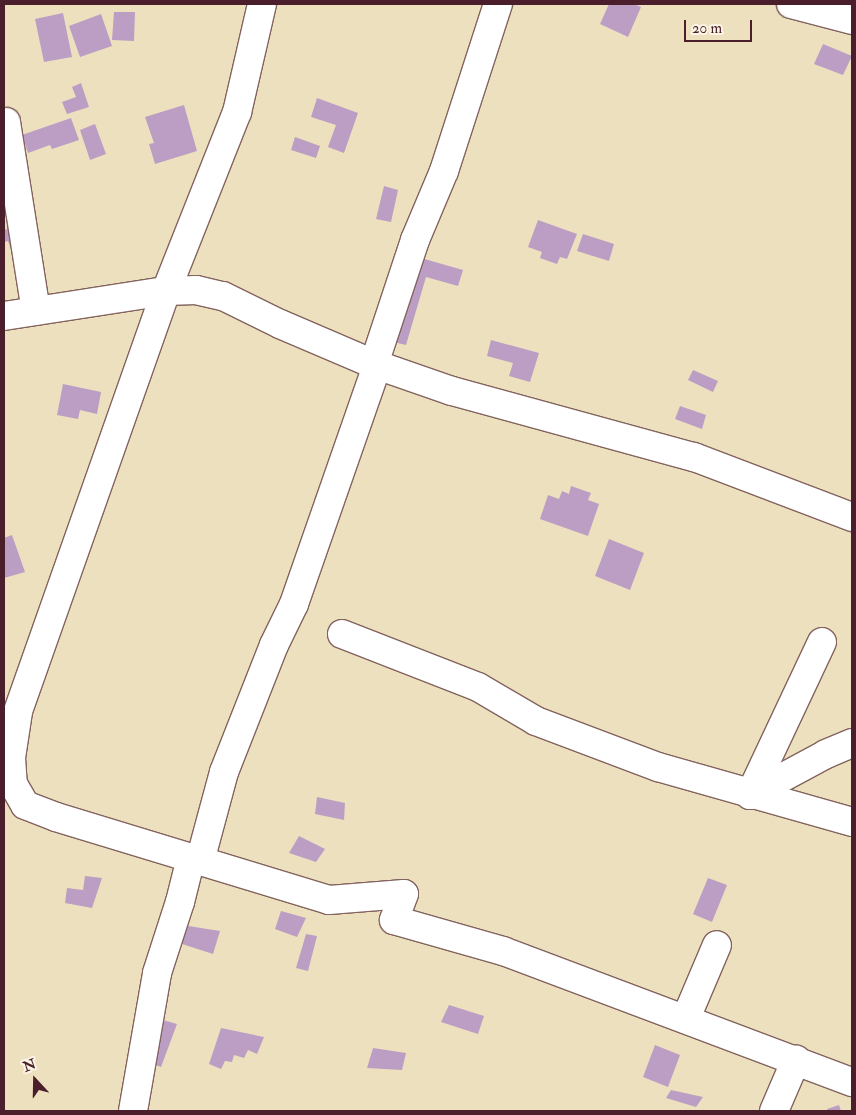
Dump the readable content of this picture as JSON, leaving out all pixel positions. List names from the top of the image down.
{
  "scale_bar": "20 m",
  "north": "top"
}
